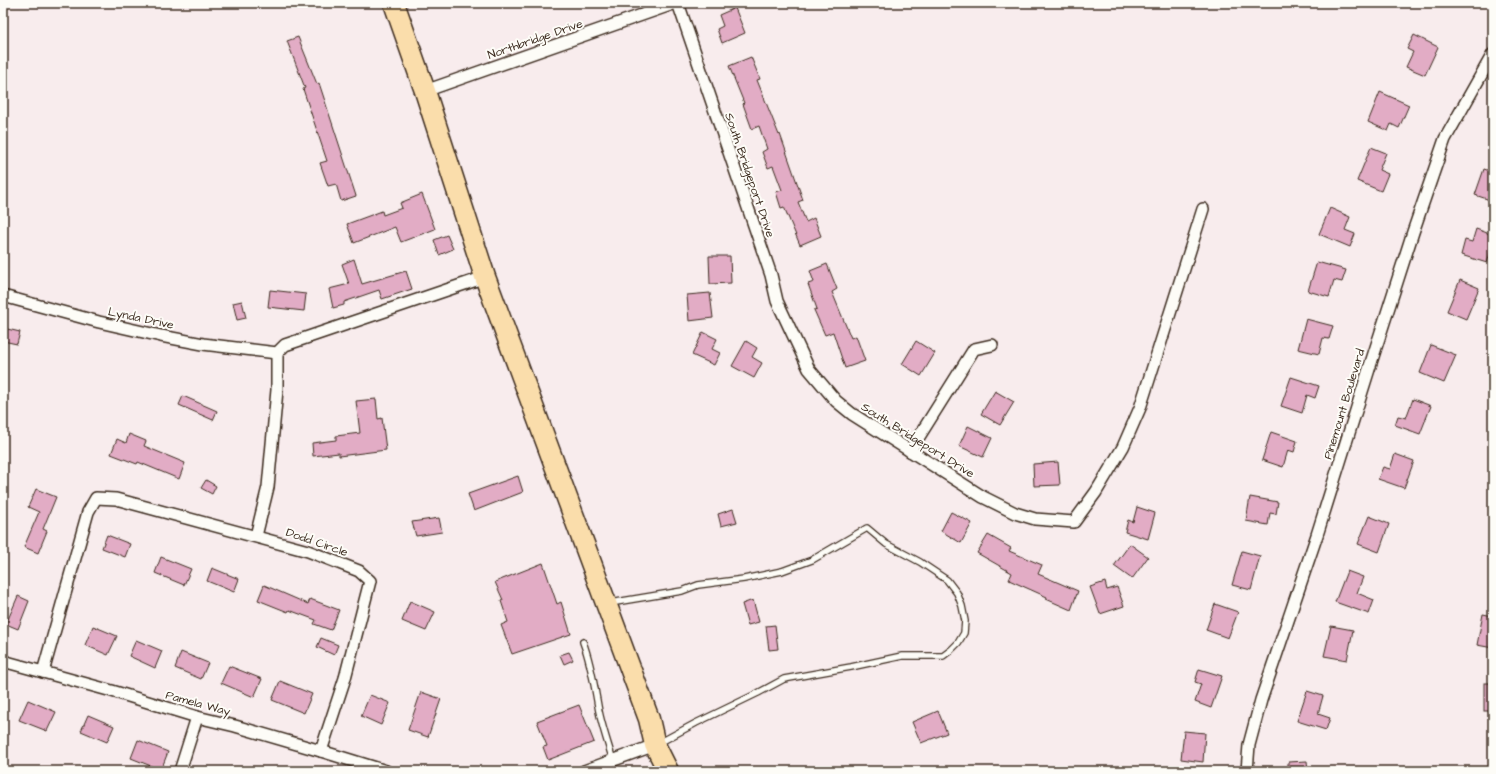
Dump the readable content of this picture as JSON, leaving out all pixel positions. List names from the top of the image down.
{
  "streets": {
    "street": [
      "Northbridge Drive",
      "South Bridgeport Drive",
      "Lynda Drive",
      "Pinemount Boulevard",
      "Dodd Circle",
      "Pamela Way"
    ]
  },
  "crossings": [
    ["Northbridge Drive", "South Bridgeport Drive"],
    ["Dodd Circle", "Pamela Way"]
  ]
}
